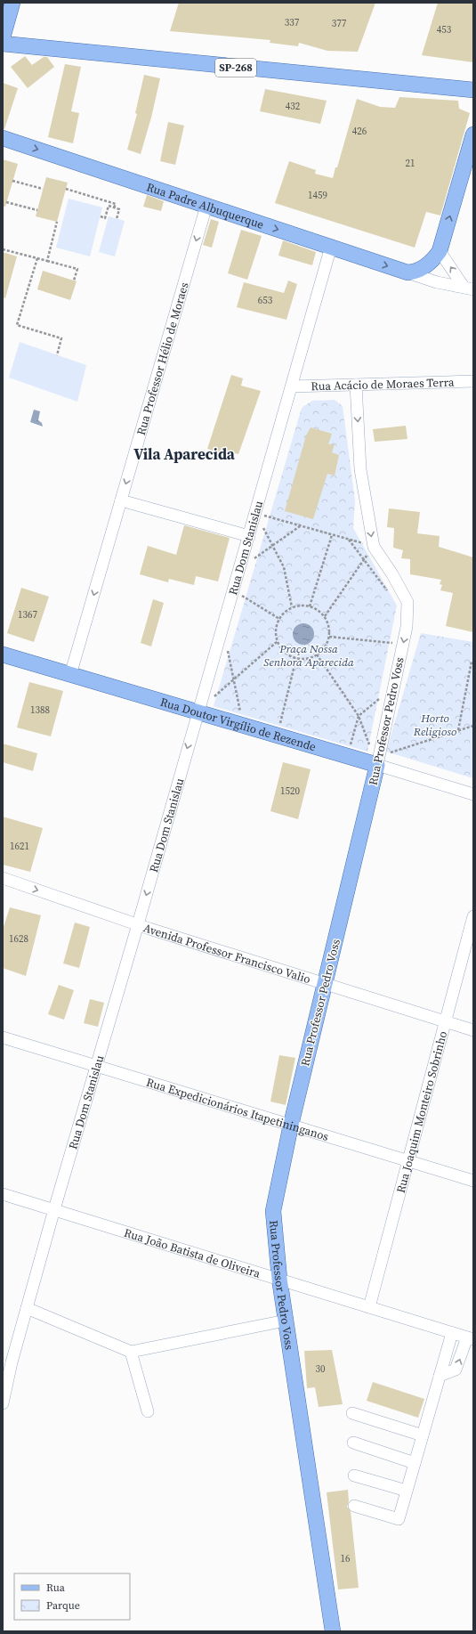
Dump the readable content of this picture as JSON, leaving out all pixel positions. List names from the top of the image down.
{
  "streets": {
    "main road": [
      "SP-268",
      "Rua Padre Albuquerque",
      "Rua Professor Pedro Voss",
      "Rua Doutor Virgílio de Rezende"
    ],
    "street": [
      "Rua Professor Hélio de Moraes",
      "Rua Acácio de Moraes Terra",
      "Rua Dom Stanislau",
      "Avenida Professor Francisco Valio",
      "Rua Expedicionários Itapetininganos",
      "Rua Joaquim Monteiro Sobrinho",
      "Rua João Batista de Oliveira"
    ]
  },
  "crossings": [
    ["Rua Padre Albuquerque", "Rua Professor Hélio de Moraes"],
    ["Rua Padre Albuquerque", "Rua Dom Stanislau"],
    ["Rua Professor Hélio de Moraes", "Rua Doutor Virgílio de Rezende"],
    ["Rua Acácio de Moraes Terra", "Rua Dom Stanislau"],
    ["Rua Acácio de Moraes Terra", "Rua Professor Pedro Voss"],
    ["Rua Dom Stanislau", "Rua Doutor Virgílio de Rezende"],
    ["Rua Dom Stanislau", "Avenida Professor Francisco Valio"],
    ["Rua Dom Stanislau", "Rua Expedicionários Itapetininganos"],
    ["Rua Dom Stanislau", "Rua João Batista de Oliveira"],
    ["Rua Professor Pedro Voss", "Rua Doutor Virgílio de Rezende"],
    ["Rua Professor Pedro Voss", "Avenida Professor Francisco Valio"],
    ["Rua Professor Pedro Voss", "Rua Expedicionários Itapetininganos"],
    ["Rua Professor Pedro Voss", "Rua João Batista de Oliveira"],
    ["Avenida Professor Francisco Valio", "Rua Joaquim Monteiro Sobrinho"],
    ["Rua Expedicionários Itapetininganos", "Rua Joaquim Monteiro Sobrinho"],
    ["Rua Joaquim Monteiro Sobrinho", "Rua João Batista de Oliveira"]
  ],
  "one_way": ["Rua Padre Albuquerque", "Rua Professor Hélio de Moraes"],
  "districts": ["Vila Aparecida"],
  "parks": ["Praça Nossa Senhora Aparecida", "Horto Religioso"],
  "house_numbers": [
    "337",
    "377",
    "453",
    "432",
    "426",
    "21",
    "1459",
    "653",
    "1367",
    "1388",
    "1520",
    "1621",
    "1628",
    "30",
    "16"
  ],
  "legend": ["Rua", "Parque"]
}
